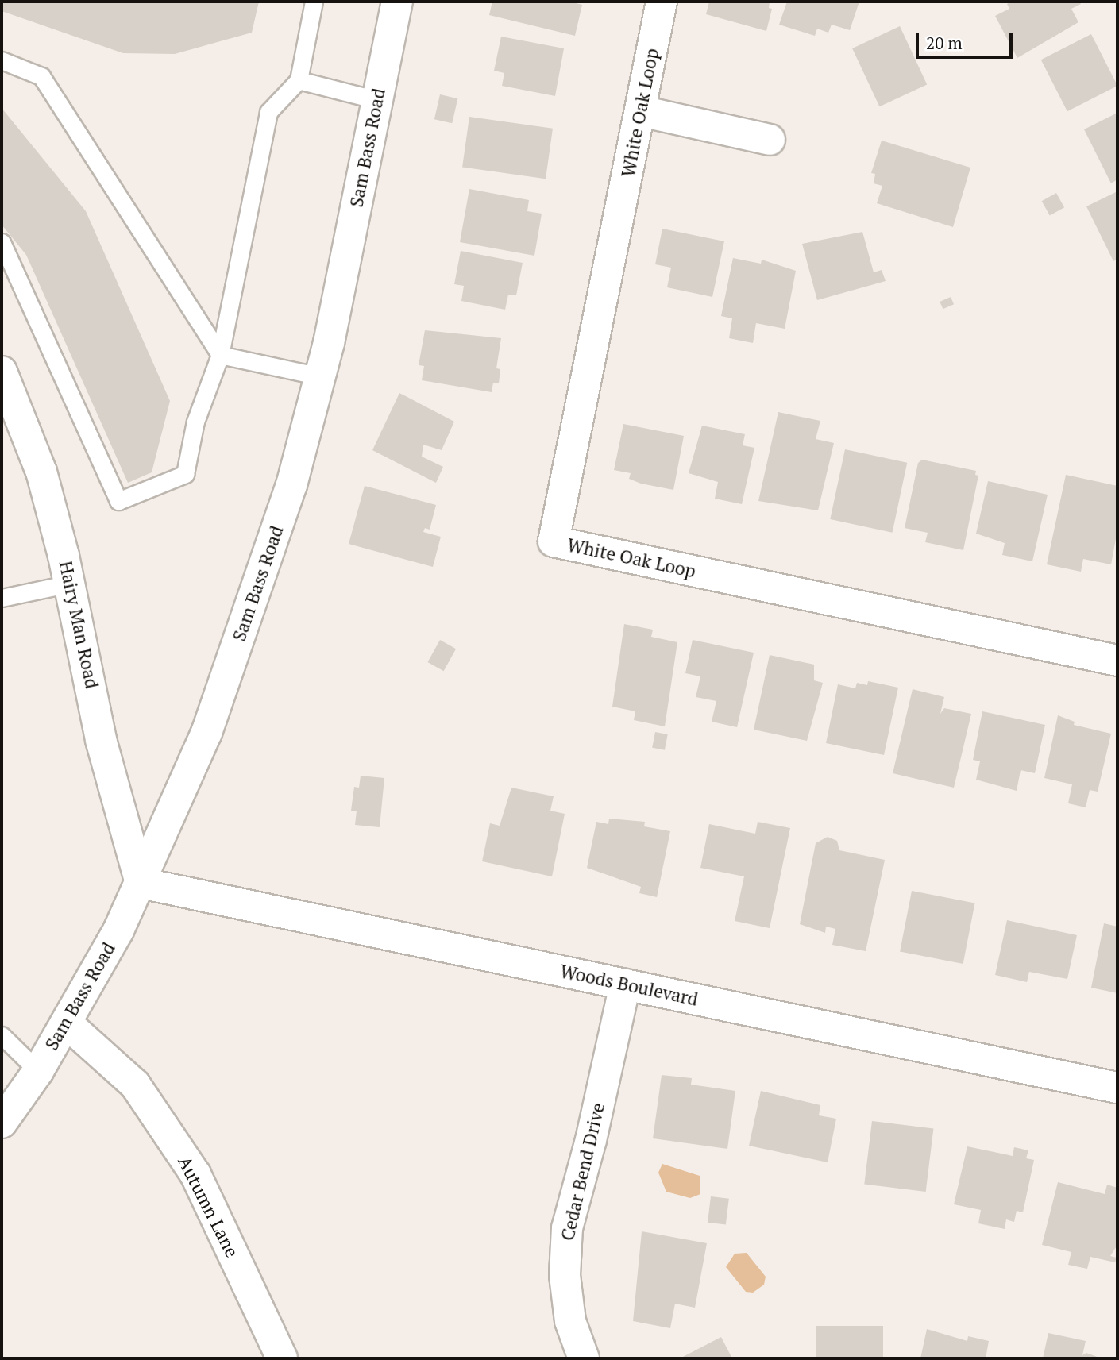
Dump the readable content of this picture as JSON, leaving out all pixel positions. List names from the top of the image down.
{
  "streets": {
    "street": [
      "White Oak Loop",
      "Sam Bass Road",
      "Hairy Man Road",
      "Woods Boulevard",
      "Cedar Bend Drive",
      "Autumn Lane"
    ]
  },
  "crossings": [
    ["Sam Bass Road", "Hairy Man Road"],
    ["Sam Bass Road", "Woods Boulevard"],
    ["Sam Bass Road", "Autumn Lane"],
    ["Hairy Man Road", "Woods Boulevard"],
    ["Woods Boulevard", "Cedar Bend Drive"]
  ],
  "scale_bar": "20 m"
}
